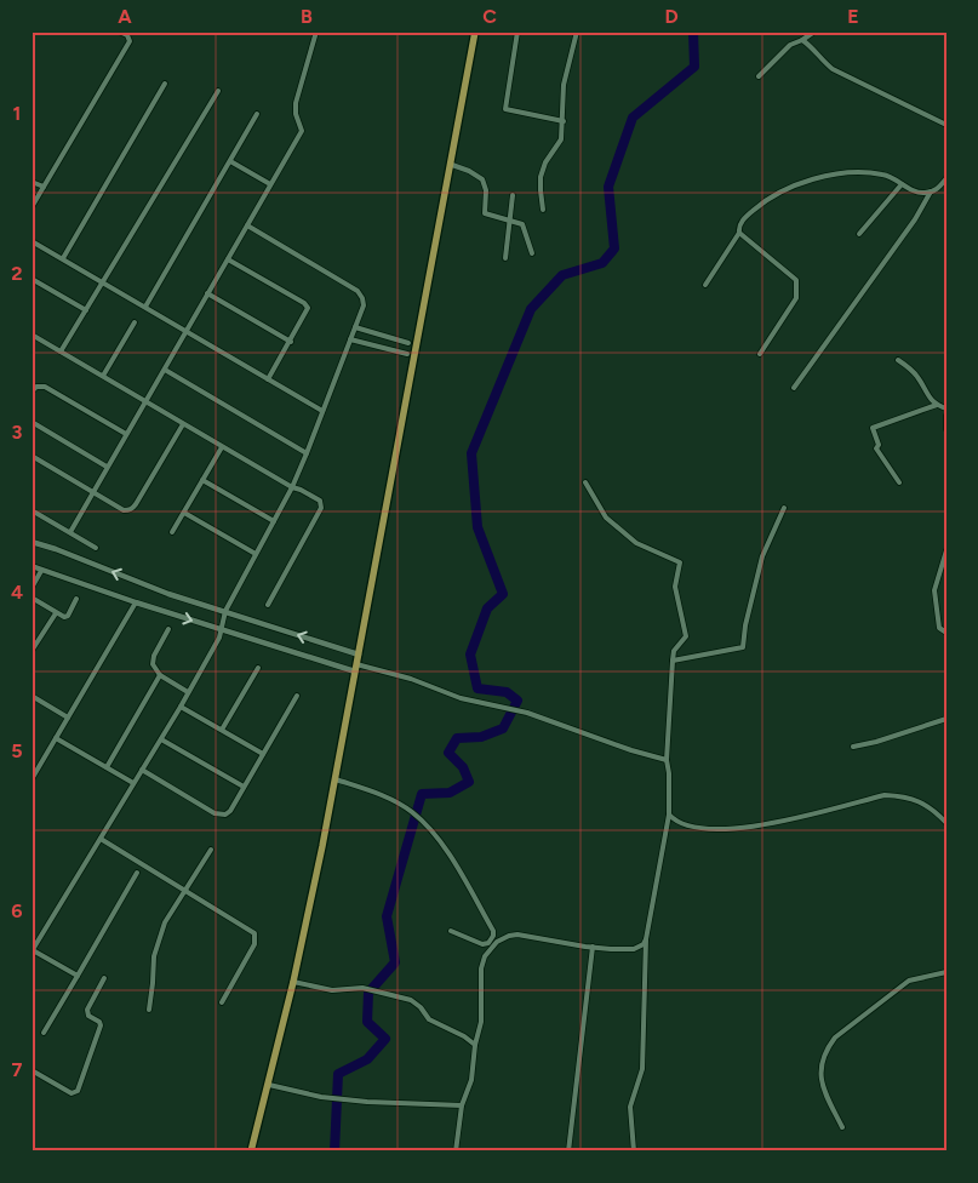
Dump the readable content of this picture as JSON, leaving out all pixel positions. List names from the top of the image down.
{
  "grid": {
    "columns": [
      "A",
      "B",
      "C",
      "D",
      "E"
    ],
    "rows": [
      "1",
      "2",
      "3",
      "4",
      "5",
      "6",
      "7"
    ]
  }
}
